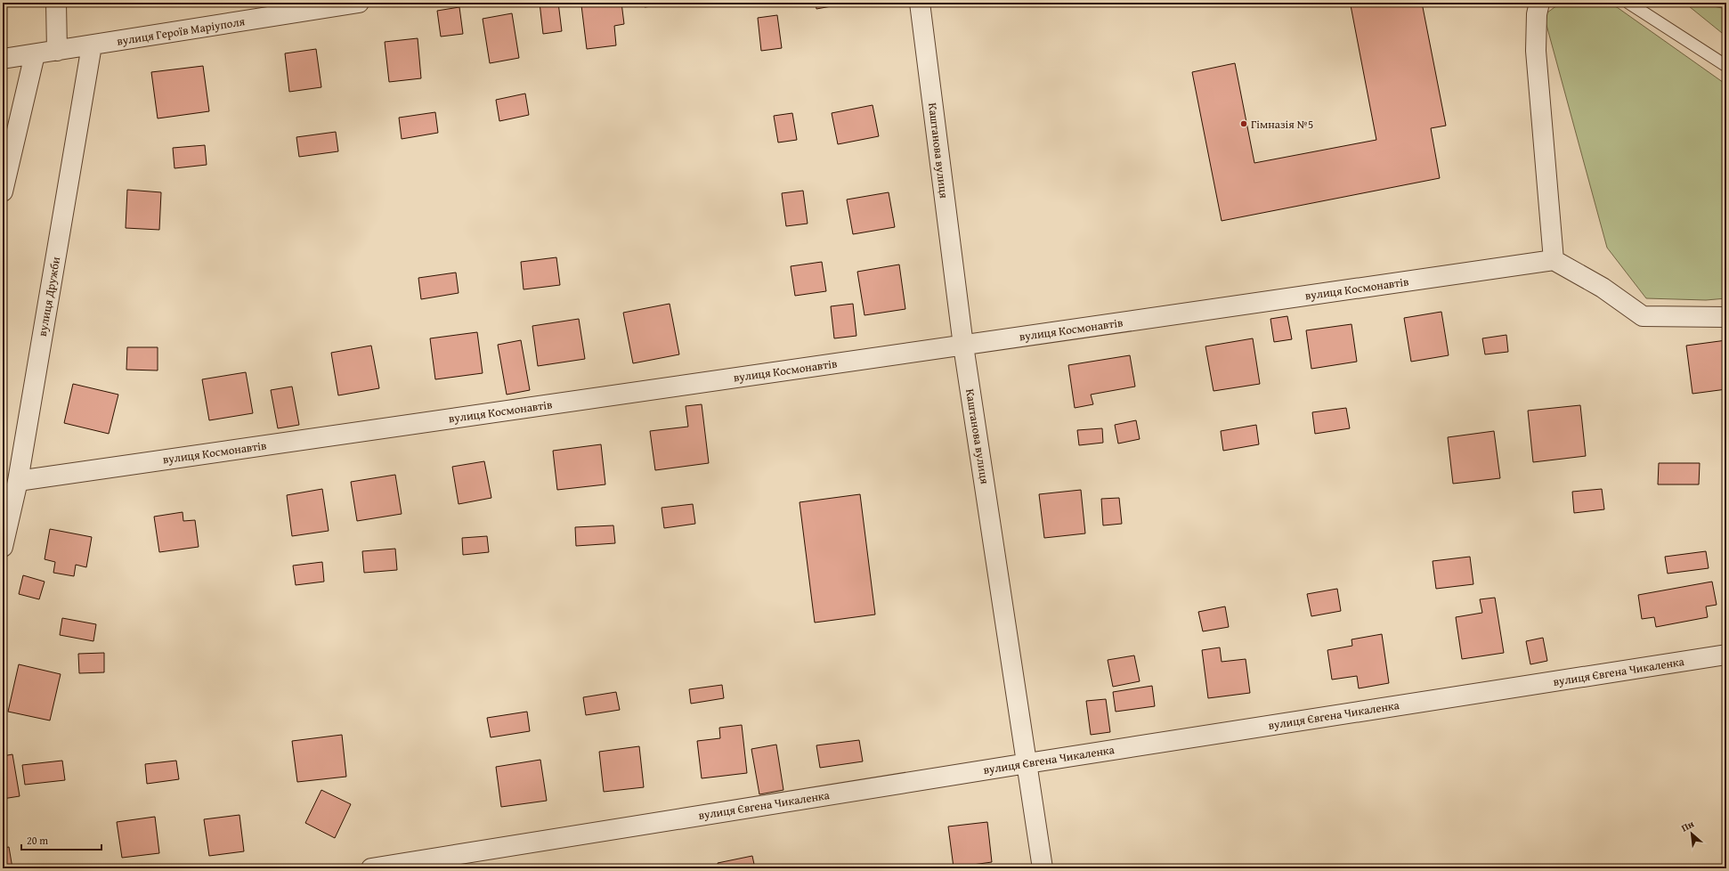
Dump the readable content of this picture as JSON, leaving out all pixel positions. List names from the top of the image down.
{
  "streets": {
    "street": [
      "вулиця Героїв Маріуполя",
      "Каштанова вулиця",
      "вулиця Космонавтів",
      "вулиця Дружби",
      "вулиця Євгена Чикаленка"
    ]
  },
  "crossings": [
    ["вулиця Героїв Маріуполя", "вулиця Дружби"],
    ["Каштанова вулиця", "вулиця Космонавтів"],
    ["Каштанова вулиця", "вулиця Євгена Чикаленка"],
    ["вулиця Космонавтів", "вулиця Дружби"]
  ],
  "places": ["Гімназія №5"],
  "scale_bar": "20 m",
  "north": "top left"
}
